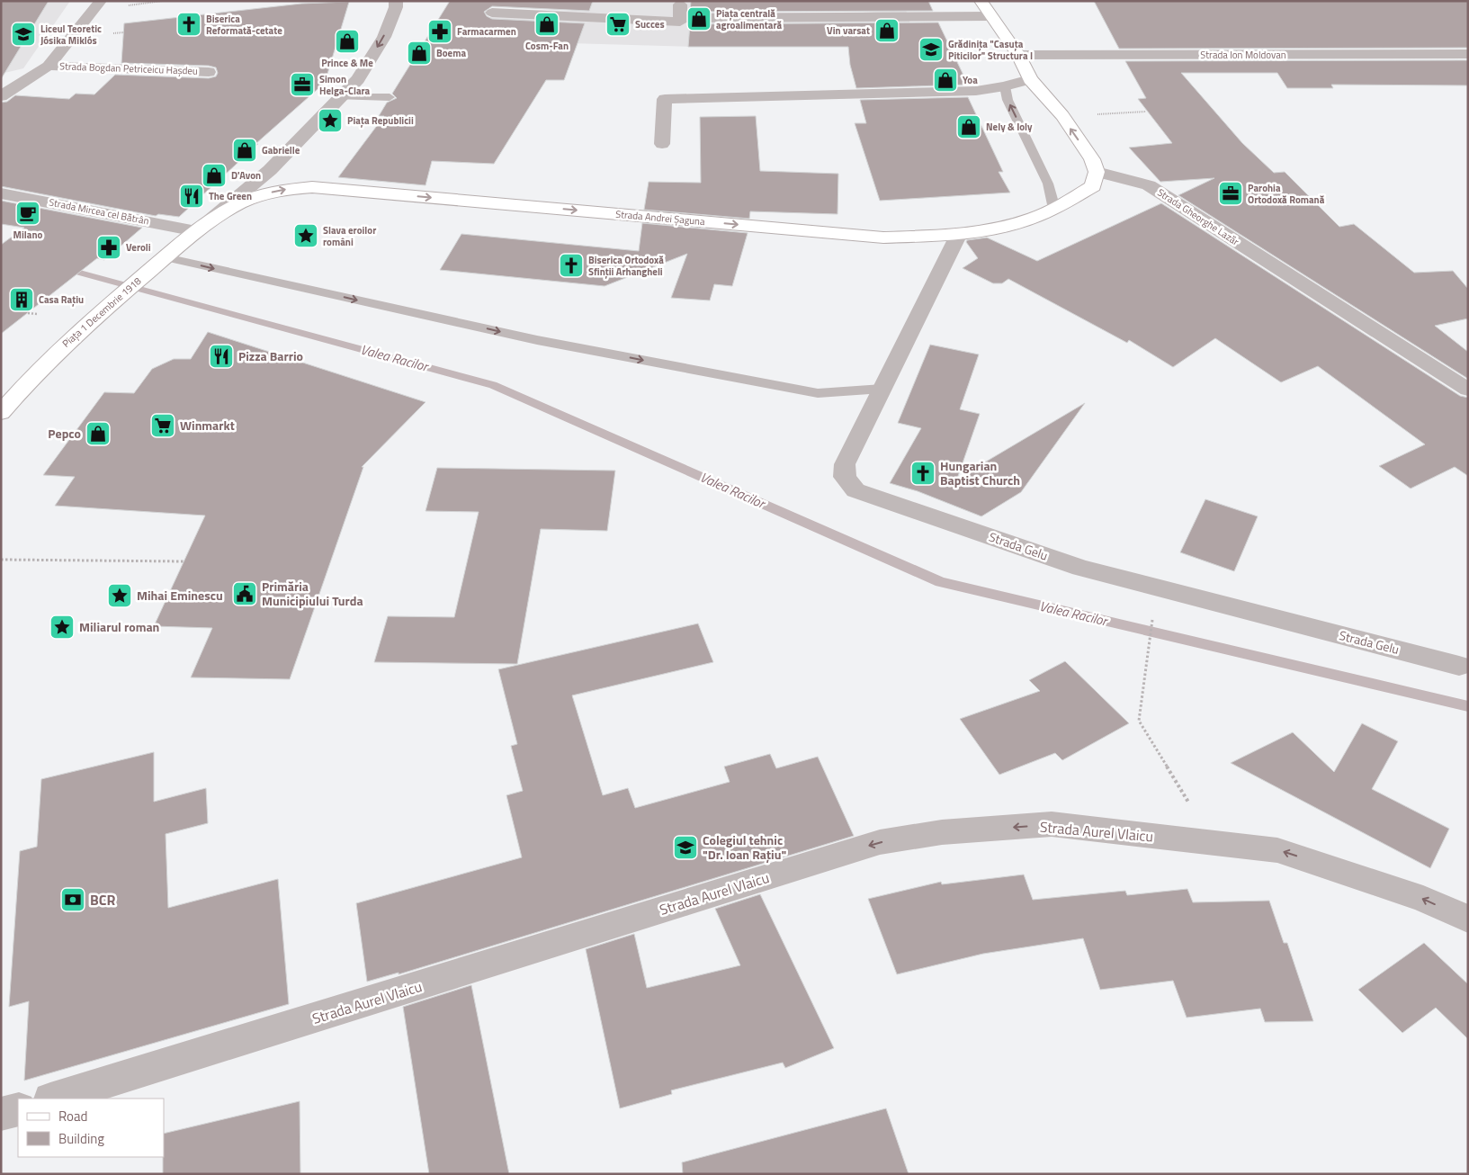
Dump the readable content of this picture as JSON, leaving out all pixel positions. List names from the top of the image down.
{
  "streets": {
    "main road": ["Strada Andrei Șaguna", "Piața 1 Decembrie 1918"],
    "street": [
      "Strada Ion Moldovan",
      "Strada Bogdan Petriceicu Hașdeu",
      "Strada Mircea cel Bătrân",
      "Strada Gheorghe Lazăr",
      "Strada Gelu",
      "Strada Aurel Vlaicu"
    ]
  },
  "crossings": [
    ["Strada Mircea cel Bătrân", "Strada Andrei Șaguna"],
    ["Strada Mircea cel Bătrân", "Piața 1 Decembrie 1918"],
    ["Strada Gheorghe Lazăr", "Strada Andrei Șaguna"],
    ["Strada Andrei Șaguna", "Piața 1 Decembrie 1918"],
    ["Strada Andrei Șaguna", "Strada Gelu"]
  ],
  "one_way": ["Strada Andrei Șaguna", "Strada Aurel Vlaicu"],
  "water": ["Valea Racilor"],
  "places": {
    "shop": [
      "Piața centrală agroalimentară",
      "Cosm-Fan",
      "Vin varsat",
      "Prince & Me",
      "Boema",
      "Yoa",
      "Nely & Ioly",
      "Gabrielle",
      "D'Avon",
      "Pepco"
    ],
    "church": ["Biserica Reformată-cetate", "Biserica Ortodoxă Sfinții Arhangheli", "Hungarian Baptist Church"],
    "supermarket": ["Succes", "Winmarkt"],
    "pharmacy": ["Farmacarmen", "Veroli"],
    "school or university": ["Liceul Teoretic Jósika Miklós", "Grădinița \"Casuța Piticilor\" Structura I", "Colegiul tehnic \"Dr. Ioan Rațiu\""],
    "office": ["Simon Helga-Clara", "Parohia Ortodoxă Romană"],
    "place": [
      "Piața Republicii",
      "Slava eroilor români",
      "Mihai Eminescu",
      "Miliarul roman"
    ],
    "restaurant": ["The Green", "Pizza Barrio"],
    "cafe": ["Milano"],
    "building": ["Casa Rațiu"],
    "public building": ["Primăria Municipiului Turda"],
    "bank": ["BCR"]
  },
  "legend": ["Road", "Building"]
}
